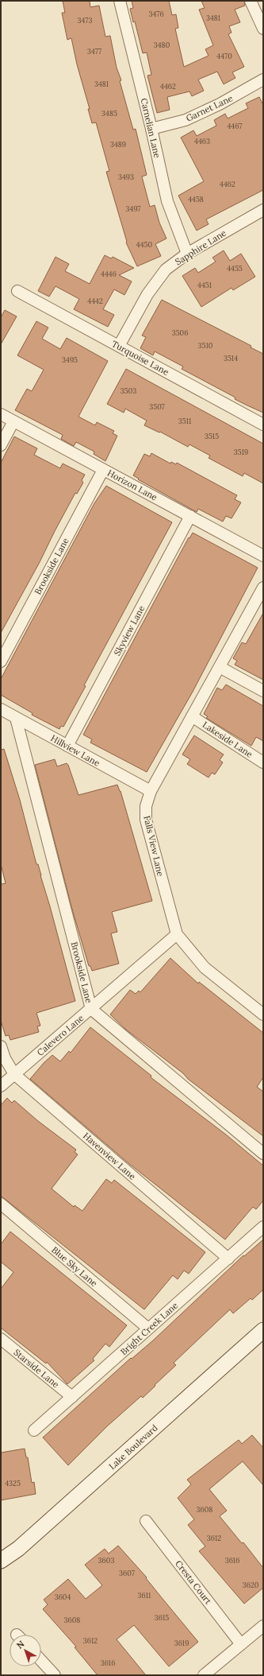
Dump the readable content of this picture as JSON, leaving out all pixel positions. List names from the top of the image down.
{
  "streets": {
    "main road": ["Lake Boulevard"],
    "street": [
      "Garnet Lane",
      "Carnelian Lane",
      "Sapphire Lane",
      "Turquoise Lane",
      "Horizon Lane",
      "Brookside Lane",
      "Skyview Lane",
      "Lakeside Lane",
      "Hillview Lane",
      "Falls View Lane",
      "Calevero Lane",
      "Havenview Lane",
      "Blue Sky Lane",
      "Bright Creek Lane",
      "Starside Lane",
      "Cresta Court"
    ]
  },
  "crossings": [
    ["Garnet Lane", "Carnelian Lane"],
    ["Carnelian Lane", "Sapphire Lane"],
    ["Sapphire Lane", "Turquoise Lane"],
    ["Horizon Lane", "Brookside Lane"],
    ["Horizon Lane", "Skyview Lane"],
    ["Brookside Lane", "Hillview Lane"],
    ["Brookside Lane", "Calevero Lane"],
    ["Skyview Lane", "Hillview Lane"],
    ["Lakeside Lane", "Falls View Lane"],
    ["Hillview Lane", "Falls View Lane"],
    ["Falls View Lane", "Calevero Lane"],
    ["Calevero Lane", "Havenview Lane"],
    ["Havenview Lane", "Bright Creek Lane"],
    ["Blue Sky Lane", "Bright Creek Lane"],
    ["Bright Creek Lane", "Starside Lane"]
  ],
  "house_numbers": [
    "3476",
    "3481",
    "3473",
    "3480",
    "3477",
    "4470",
    "3481",
    "4462",
    "3485",
    "4467",
    "4463",
    "3489",
    "3493",
    "4462",
    "4458",
    "3497",
    "4450",
    "4455",
    "4446",
    "4451",
    "4442",
    "3506",
    "3510",
    "3514",
    "3495",
    "3503",
    "3507",
    "3511",
    "3515",
    "3519",
    "4325",
    "3608",
    "3612",
    "3603",
    "3616",
    "3607",
    "3620",
    "3611",
    "3604",
    "3615",
    "3608",
    "3612",
    "3619",
    "3616"
  ],
  "north": "top left"
}
